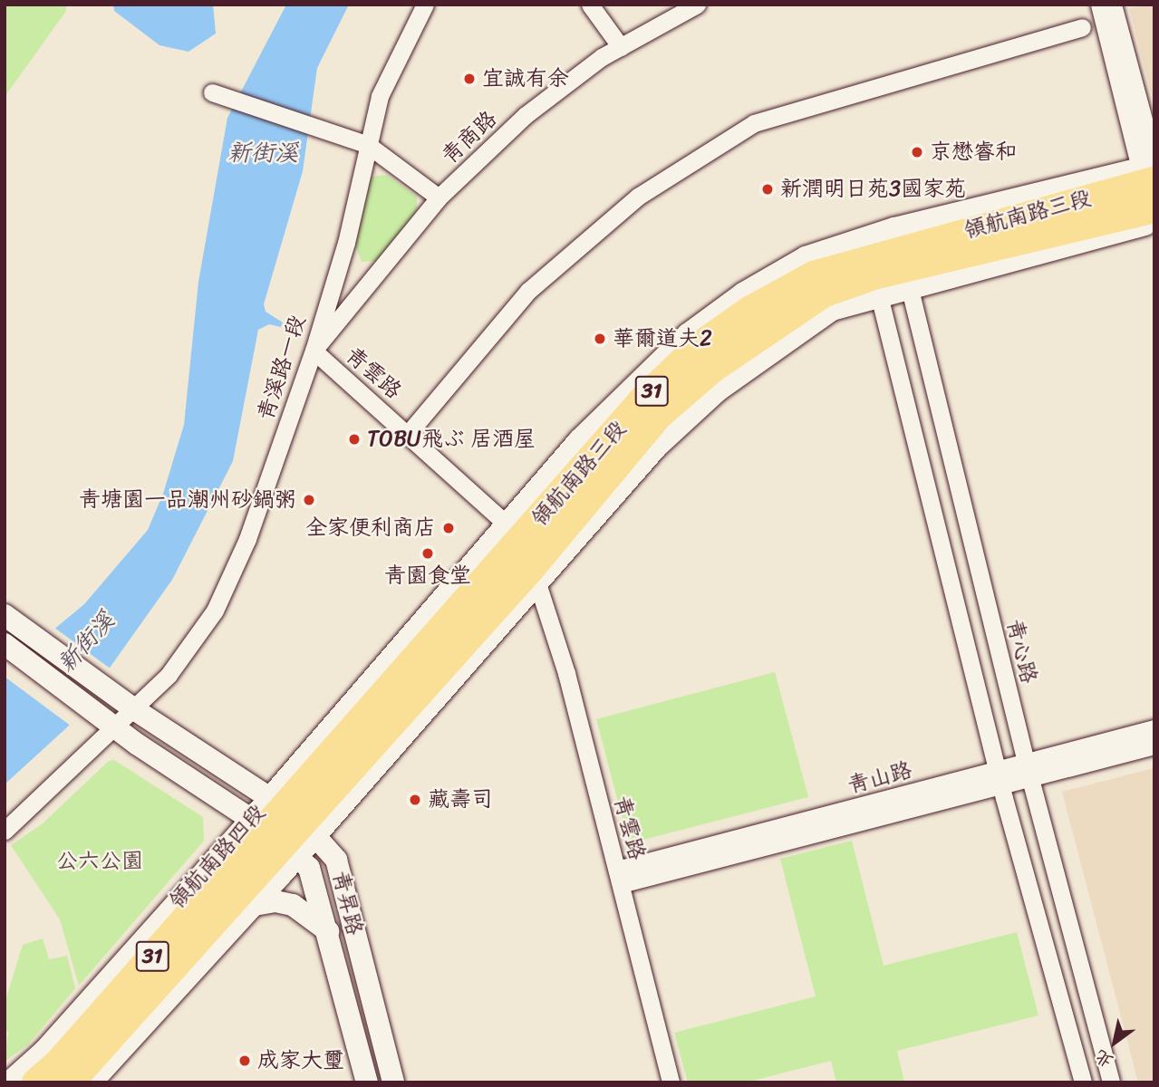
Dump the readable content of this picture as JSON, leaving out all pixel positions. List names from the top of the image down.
{
  "streets": {
    "main road": ["領航南路三段", "31", "領航南路四段"],
    "street": [
      "青商路",
      "青溪路一段",
      "青雲路",
      "青心路",
      "青山路",
      "青昇路"
    ]
  },
  "crossings": [
    ["青商路", "青溪路一段"],
    ["青商路", "青雲路"],
    ["領航南路三段", "青雲路"],
    ["領航南路三段", "青心路"],
    ["領航南路三段", "領航南路四段"],
    ["領航南路三段", "青昇路"],
    ["青溪路一段", "青雲路"],
    ["青溪路一段", "青昇路"],
    ["青雲路", "青山路"],
    ["青心路", "青山路"],
    ["領航南路四段", "青昇路"]
  ],
  "water": ["新街溪"],
  "parks": ["公六公園"],
  "places": [
    "宜誠有余",
    "京懋睿和",
    "新潤明日苑3國家苑",
    "華爾道夫2",
    "TOBU飛ぶ 居酒屋",
    "青塘園一品潮州砂鍋粥",
    "全家便利商店",
    "青園食堂",
    "藏壽司",
    "成家大璽"
  ],
  "north": "bottom left"
}
